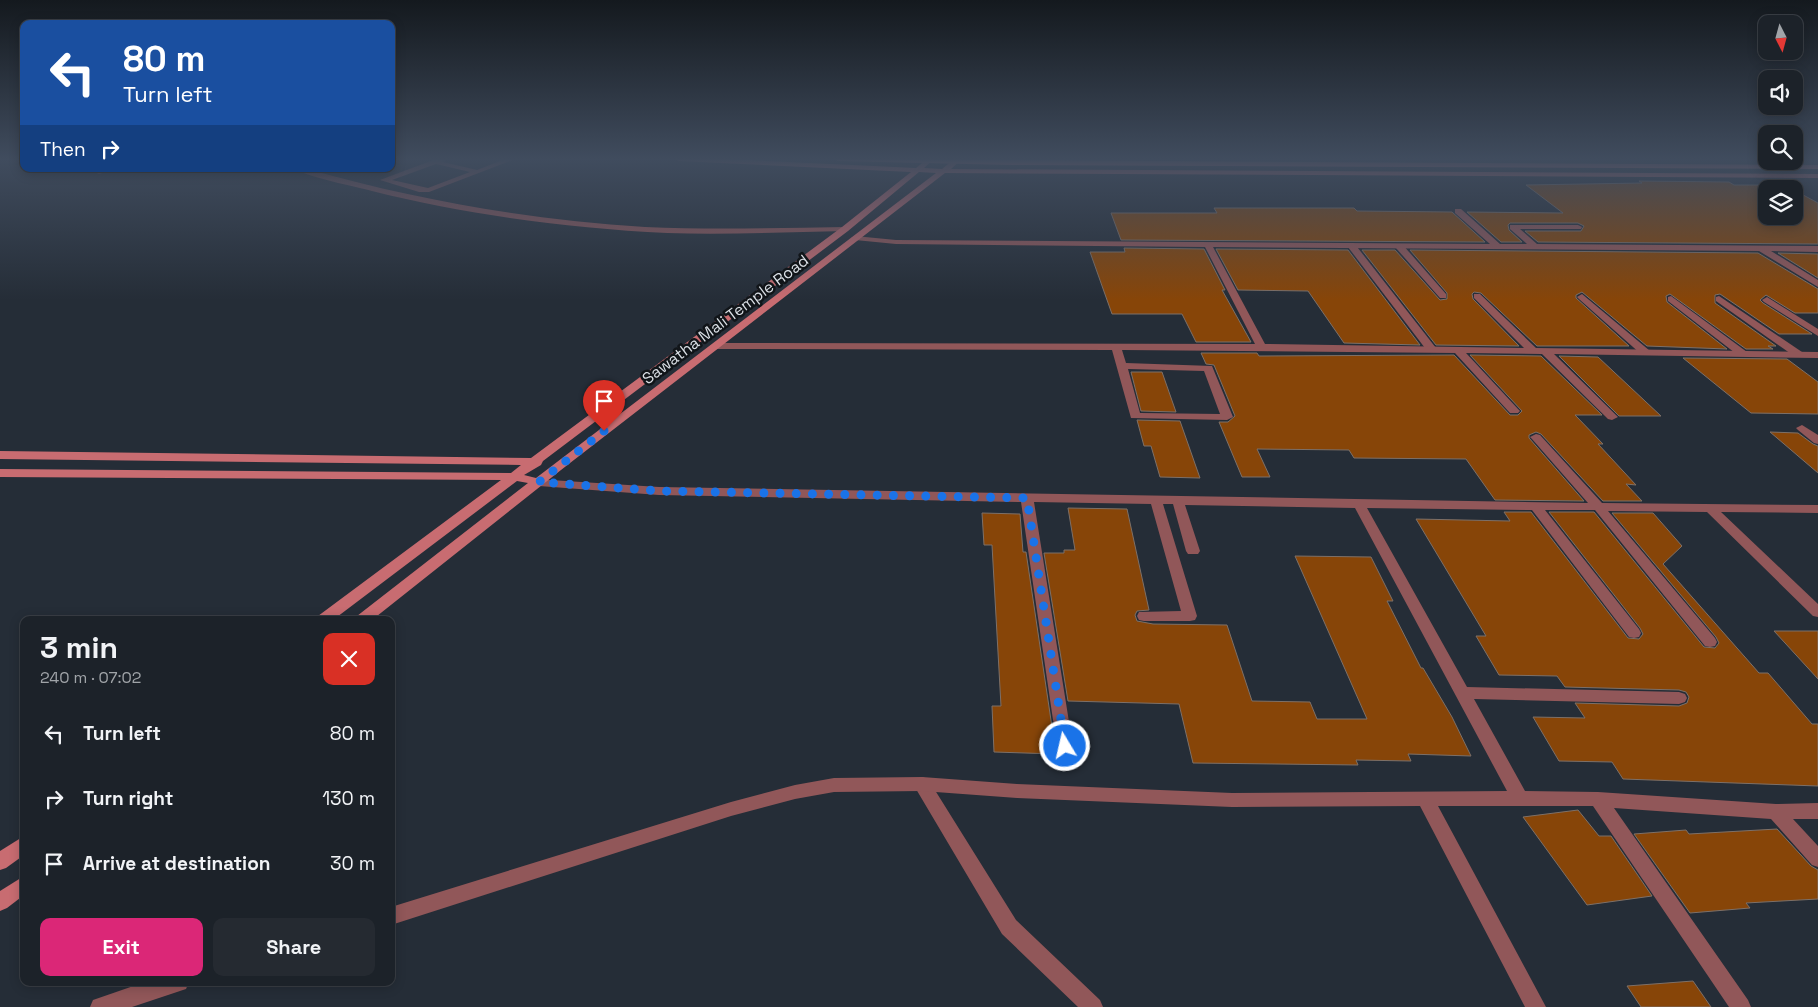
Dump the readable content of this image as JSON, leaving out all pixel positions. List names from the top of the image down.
{
  "streets": {
    "street": ["Sawatha Mali Temple Road"]
  },
  "north": "bottom",
  "page": {
    "turn": ["80 m", "Turn left"],
    "then": "Then",
    "heading": ["3 min", "240 m · 07:02"],
    "list": [
      {
        "name": "Turn left",
        "value": "80 m"
      },
      {
        "name": "Turn right",
        "value": "130 m"
      },
      {
        "name": "Arrive at destination",
        "value": "30 m"
      }
    ],
    "buttons": ["Exit", "Share"]
  }
}
